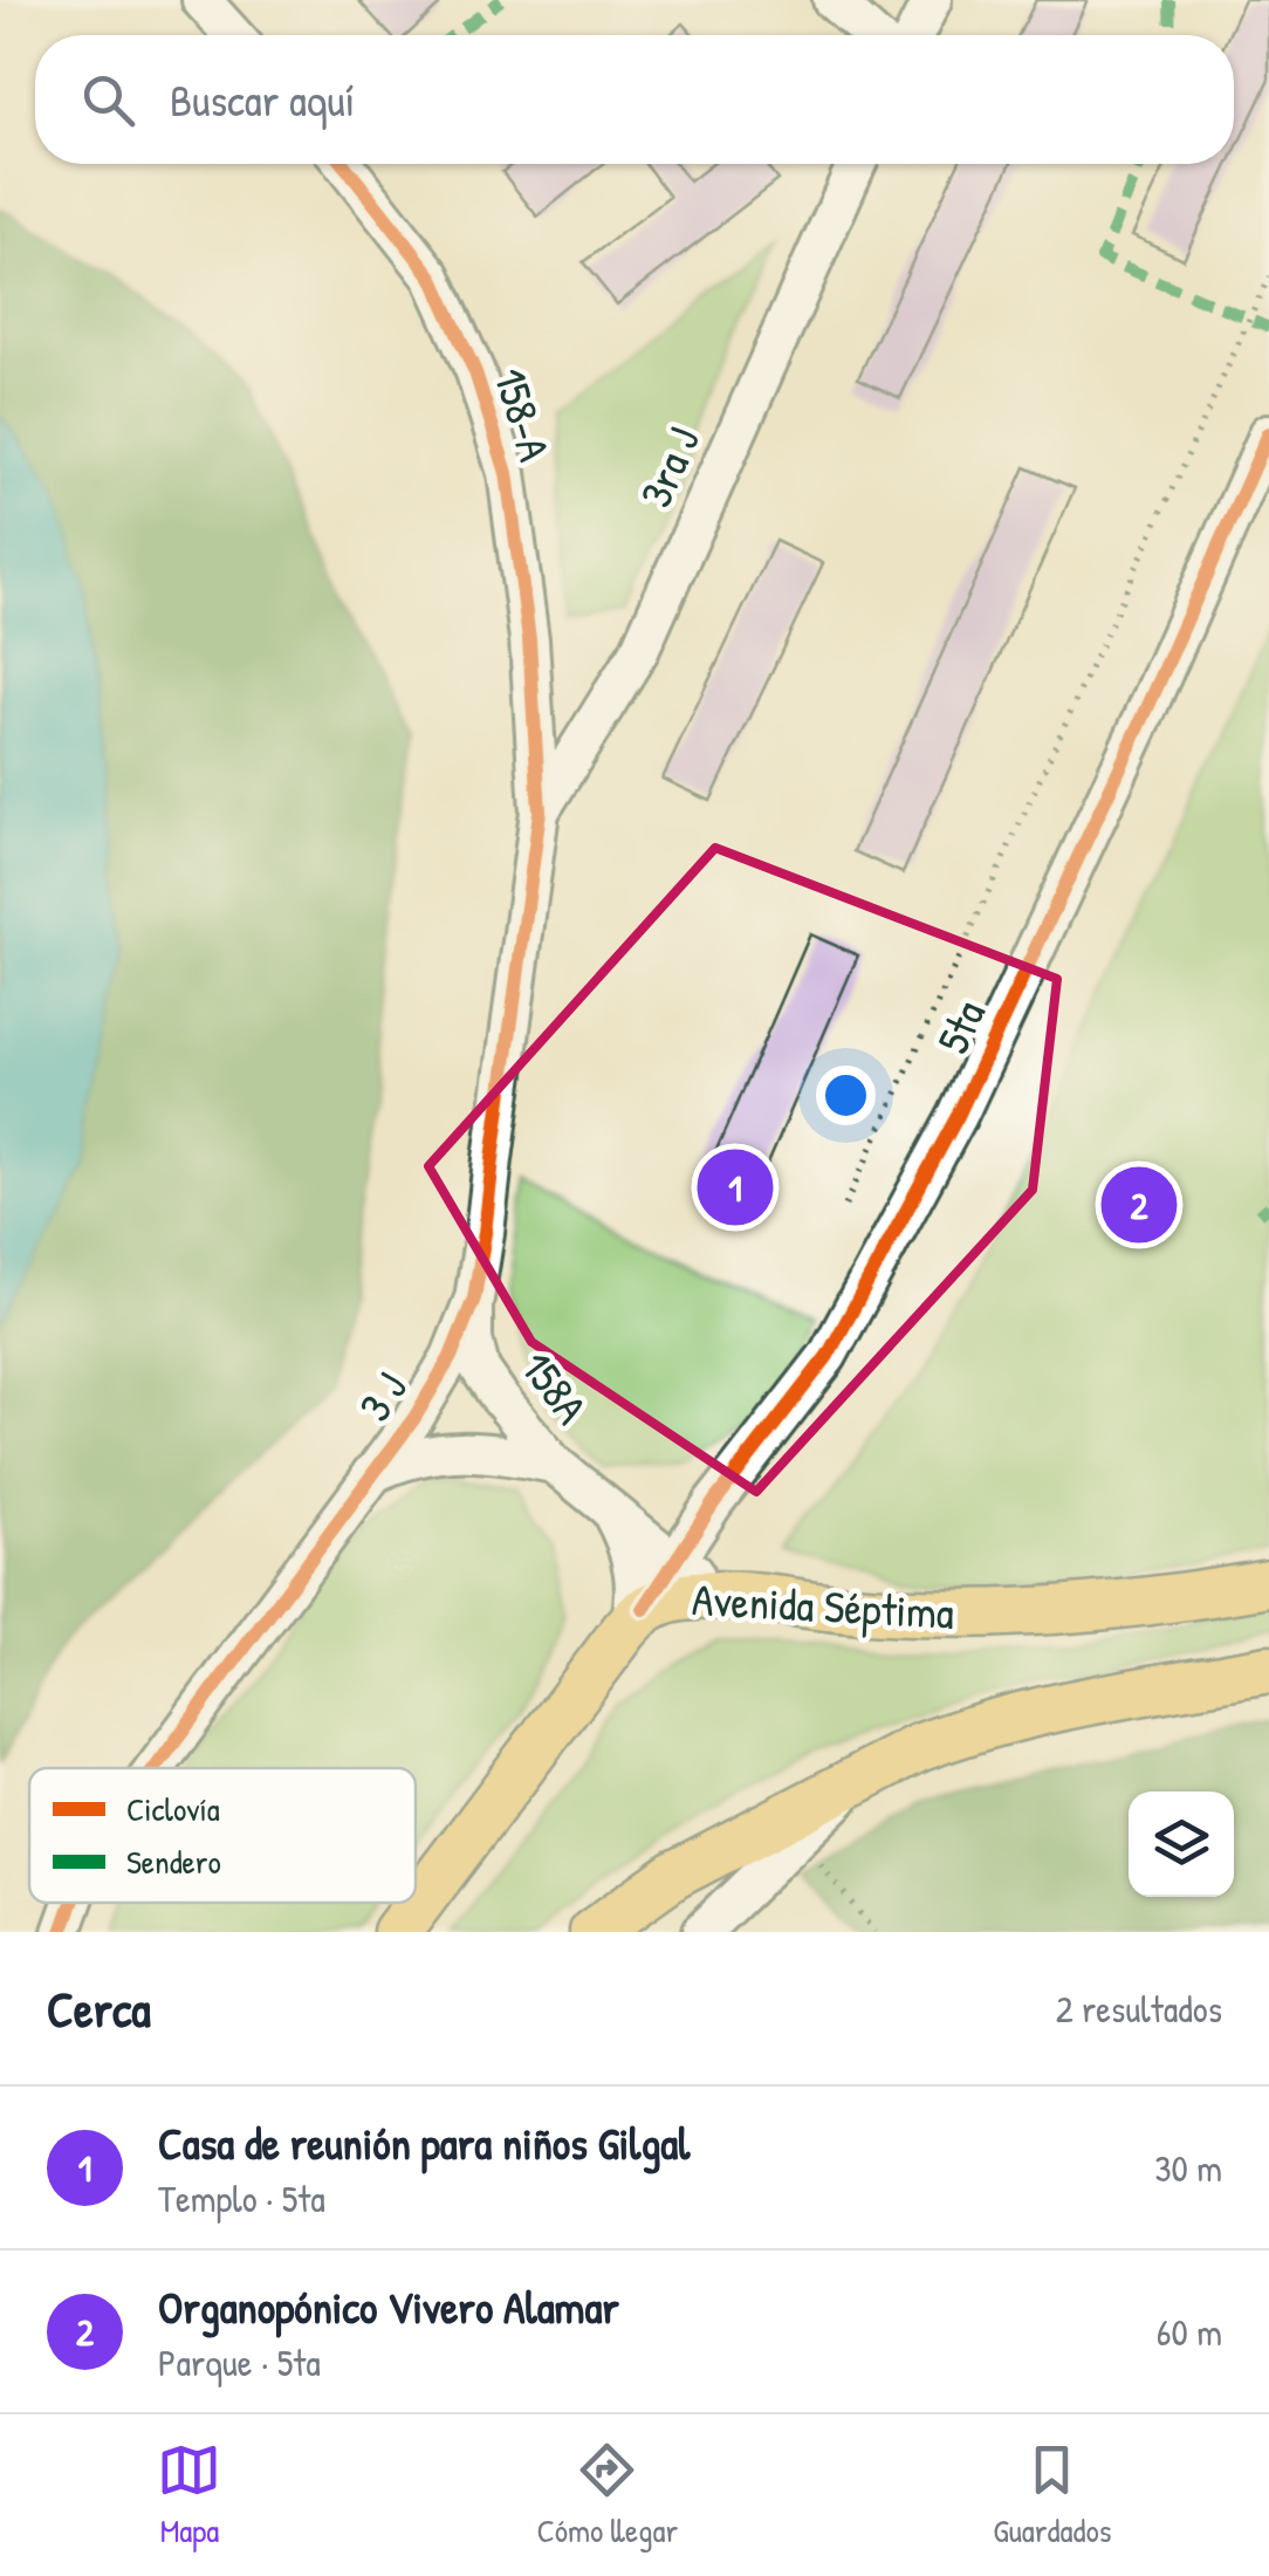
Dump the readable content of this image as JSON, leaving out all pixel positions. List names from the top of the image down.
{
  "streets": {
    "main road": ["Avenida Séptima"],
    "street": [
      "158-A",
      "3ra J",
      "5ta",
      "158A",
      "3 J"
    ]
  },
  "crossings": [
    ["158-A", "3ra J"],
    ["158-A", "3 J"],
    ["3ra J", "3 J"],
    ["5ta", "158A"],
    ["5ta", "Avenida Séptima"],
    ["158A", "3 J"],
    ["158A", "Avenida Séptima"]
  ],
  "legend": ["Ciclovía", "Sendero"],
  "page": {
    "search": "Buscar aquí",
    "pins": ["1", "2"],
    "heading": ["Cerca", "2 resultados"],
    "list": [
      {
        "mark": "1",
        "name": "Casa de reunión para niños Gilgal",
        "note": "Templo · 5ta",
        "value": "30 m"
      },
      {
        "mark": "2",
        "name": "Organopónico Vivero Alamar",
        "note": "Parque · 5ta",
        "value": "60 m"
      }
    ],
    "nav": ["Mapa", "Cómo llegar", "Guardados"]
  }
}
